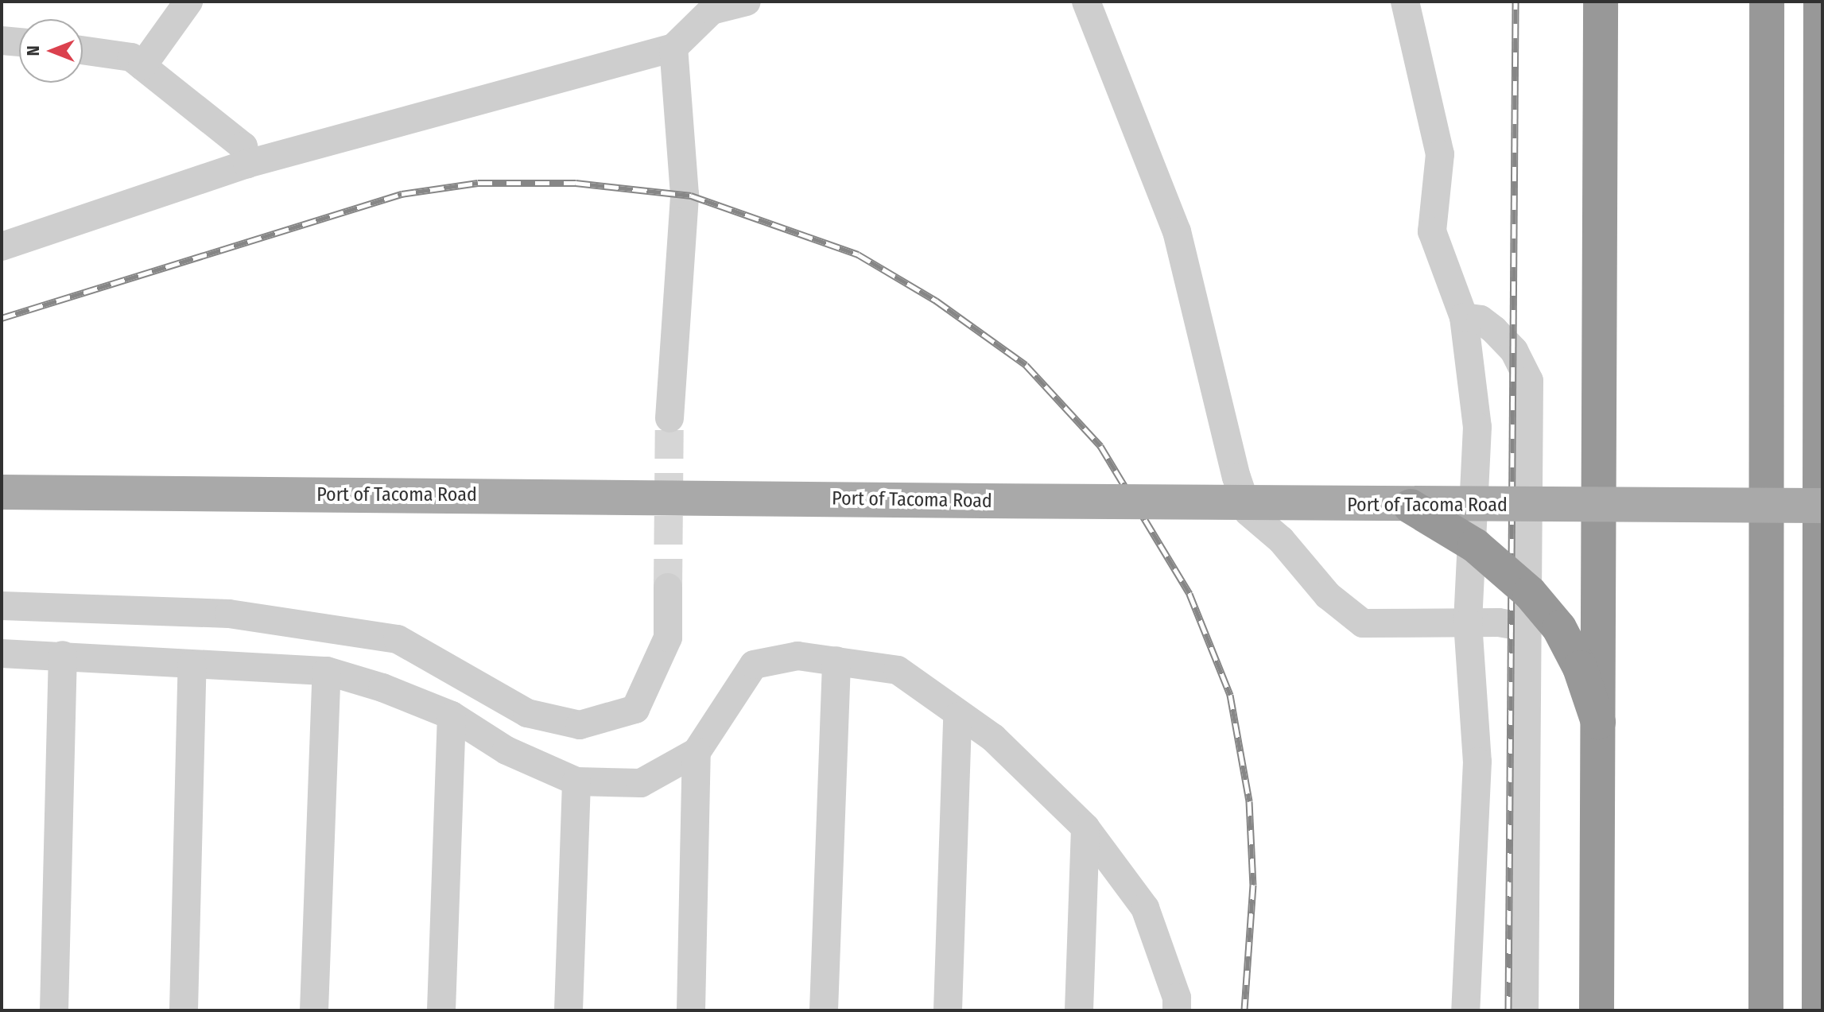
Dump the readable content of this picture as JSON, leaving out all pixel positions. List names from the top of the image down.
{
  "streets": {
    "main road": ["Port of Tacoma Road"]
  },
  "north": "left"
}
